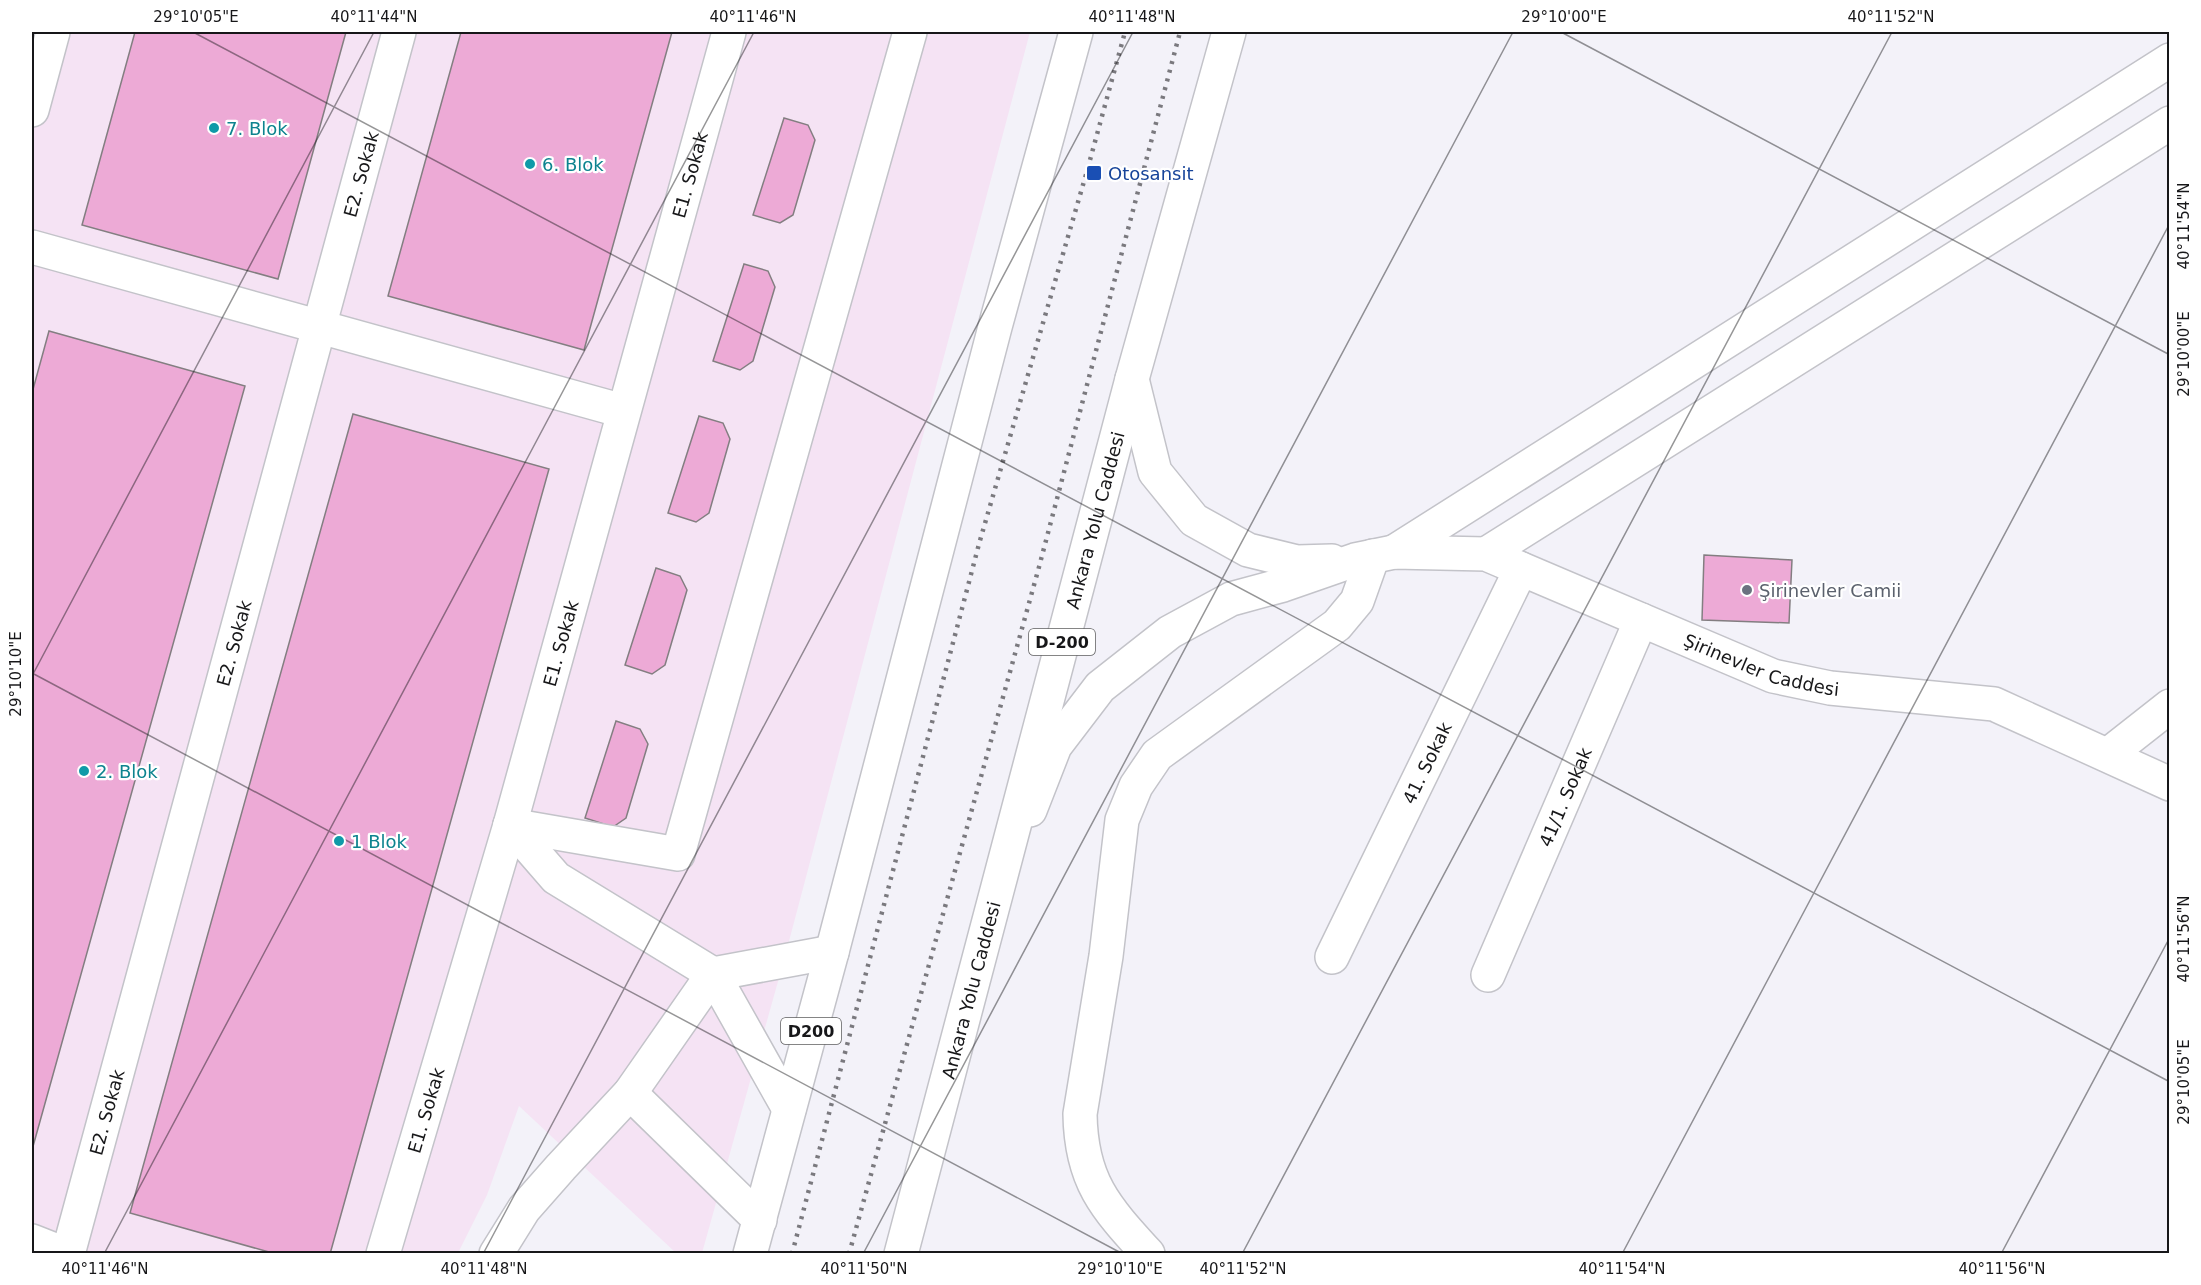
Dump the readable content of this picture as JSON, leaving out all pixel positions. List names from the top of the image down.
{
  "streets": {
    "main road": [
      "E2. Sokak",
      "E1. Sokak",
      "Ankara Yolu Caddesi",
      "D-200",
      "Şirinevler Caddesi",
      "41. Sokak",
      "41/1. Sokak",
      "D200"
    ]
  },
  "crossings": [
    ["Ankara Yolu Caddesi", "Şirinevler Caddesi"],
    ["Şirinevler Caddesi", "41. Sokak"],
    ["Şirinevler Caddesi", "41/1. Sokak"]
  ],
  "places": {
    "other": [
      "7. Blok",
      "6. Blok",
      "Şirinevler Camii",
      "2. Blok",
      "1 Blok"
    ],
    "transit": ["Otosansit"]
  },
  "coordinates": [
    "29°10'05\"E",
    "40°11'44\"N",
    "40°11'46\"N",
    "40°11'48\"N",
    "29°10'00\"E",
    "40°11'52\"N",
    "40°11'54\"N",
    "29°10'10\"E",
    "40°11'56\"N",
    "40°11'50\"N"
  ]
}
